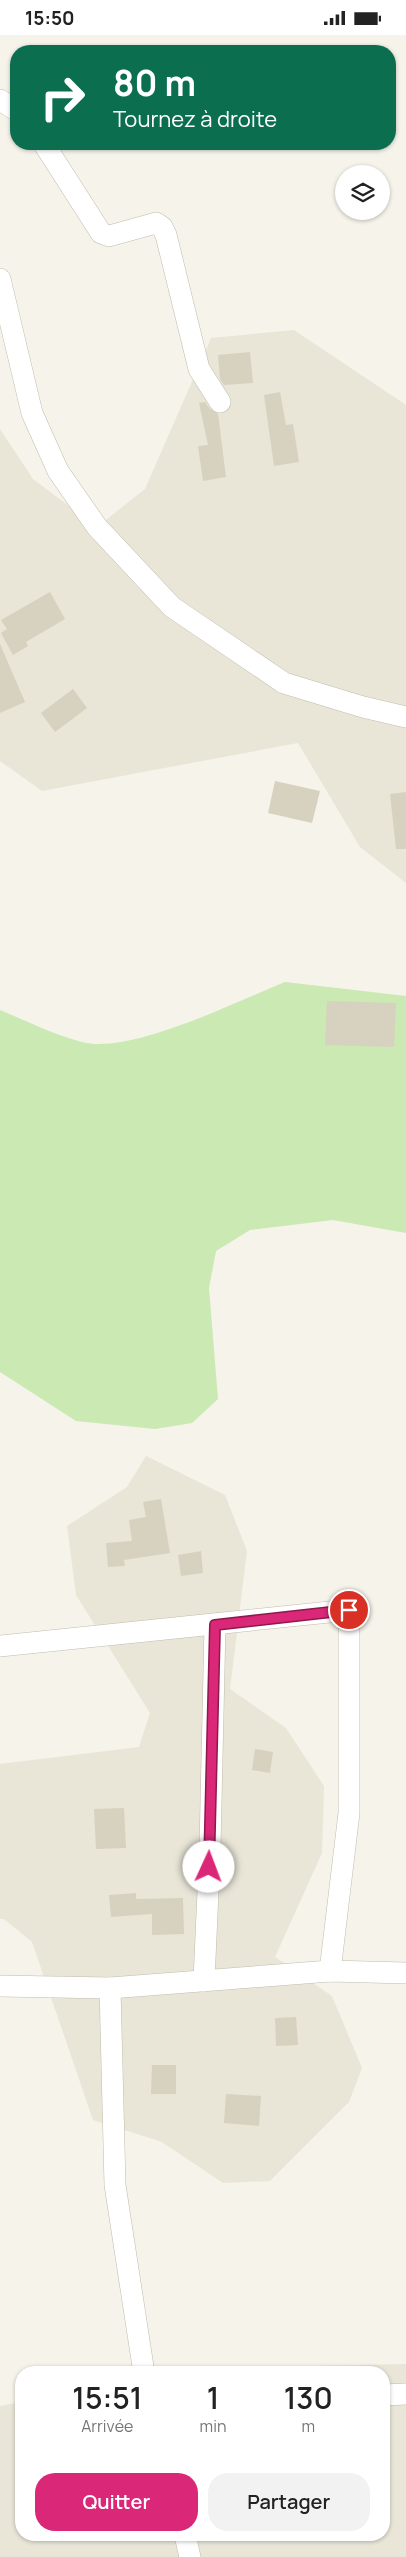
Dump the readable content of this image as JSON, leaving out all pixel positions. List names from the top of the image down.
{
  "page": {
    "status": "15:50",
    "turn": ["80 m", "Tournez à droite"],
    "eta": [
      "15:51",
      "Arrivée",
      "1",
      "min",
      "130",
      "m"
    ],
    "buttons": ["Quitter", "Partager"]
  }
}
